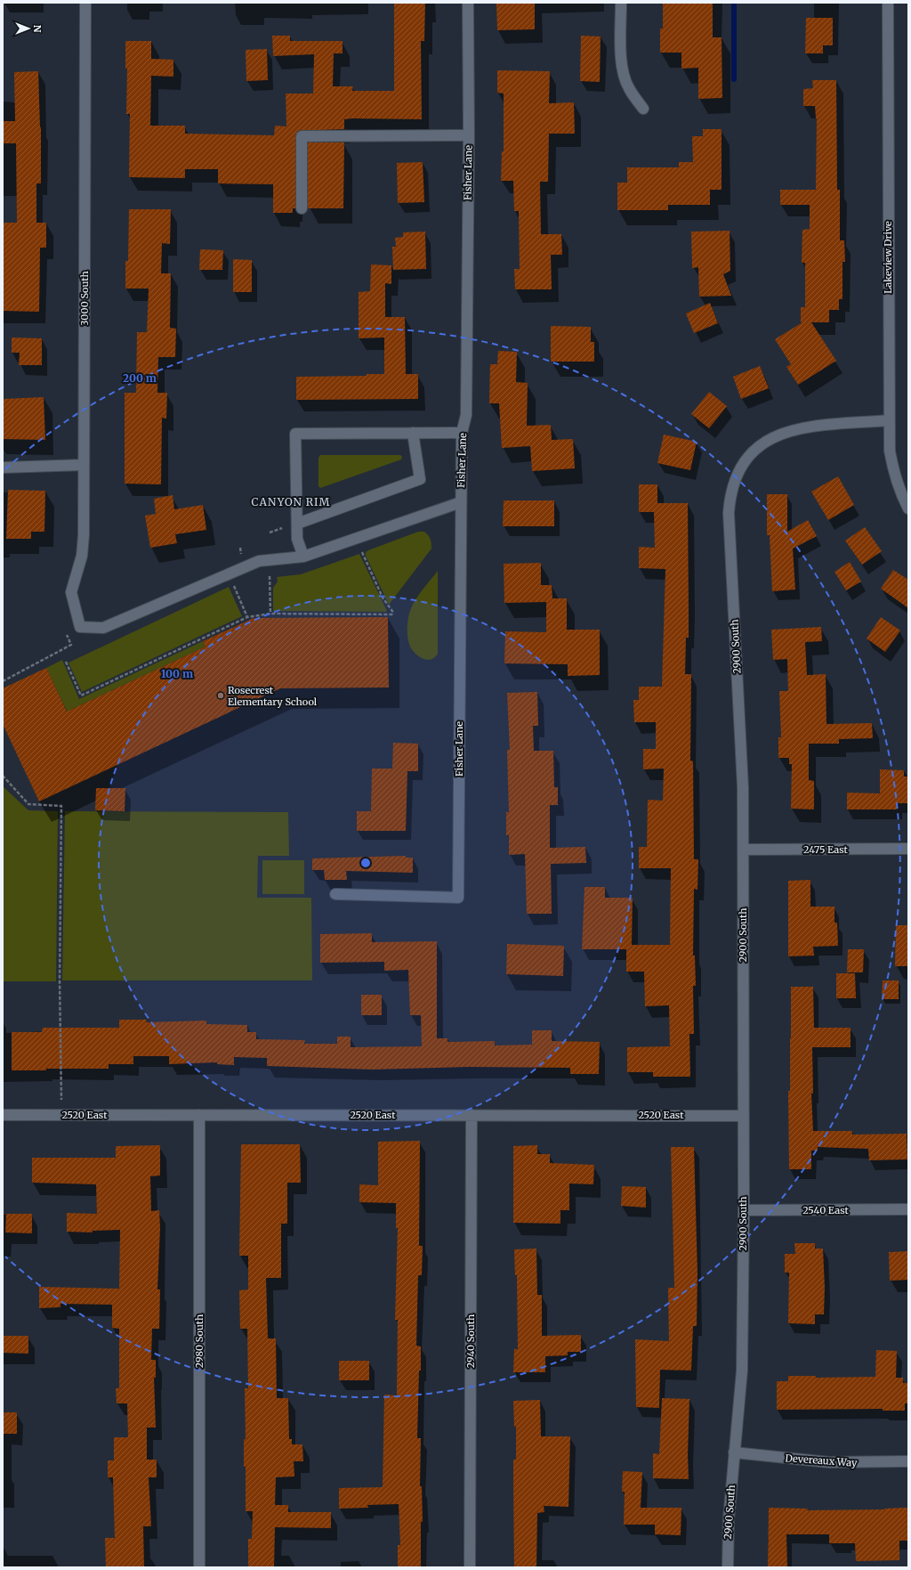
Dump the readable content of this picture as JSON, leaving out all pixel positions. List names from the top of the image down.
{
  "streets": {
    "street": [
      "Fisher Lane",
      "Lakeview Drive",
      "3000 South",
      "2900 South",
      "2475 East",
      "2520 East",
      "2540 East",
      "2980 South",
      "2940 South",
      "Devereaux Way"
    ]
  },
  "crossings": [
    ["Lakeview Drive", "2900 South"],
    ["2900 South", "2475 East"],
    ["2900 South", "2520 East"],
    ["2900 South", "2540 East"],
    ["2900 South", "Devereaux Way"],
    ["2520 East", "2980 South"],
    ["2520 East", "2940 South"]
  ],
  "districts": ["CANYON RIM"],
  "places": ["Rosecrest Elementary School"],
  "north": "right",
  "rings": ["200 m", "100 m"]
}
